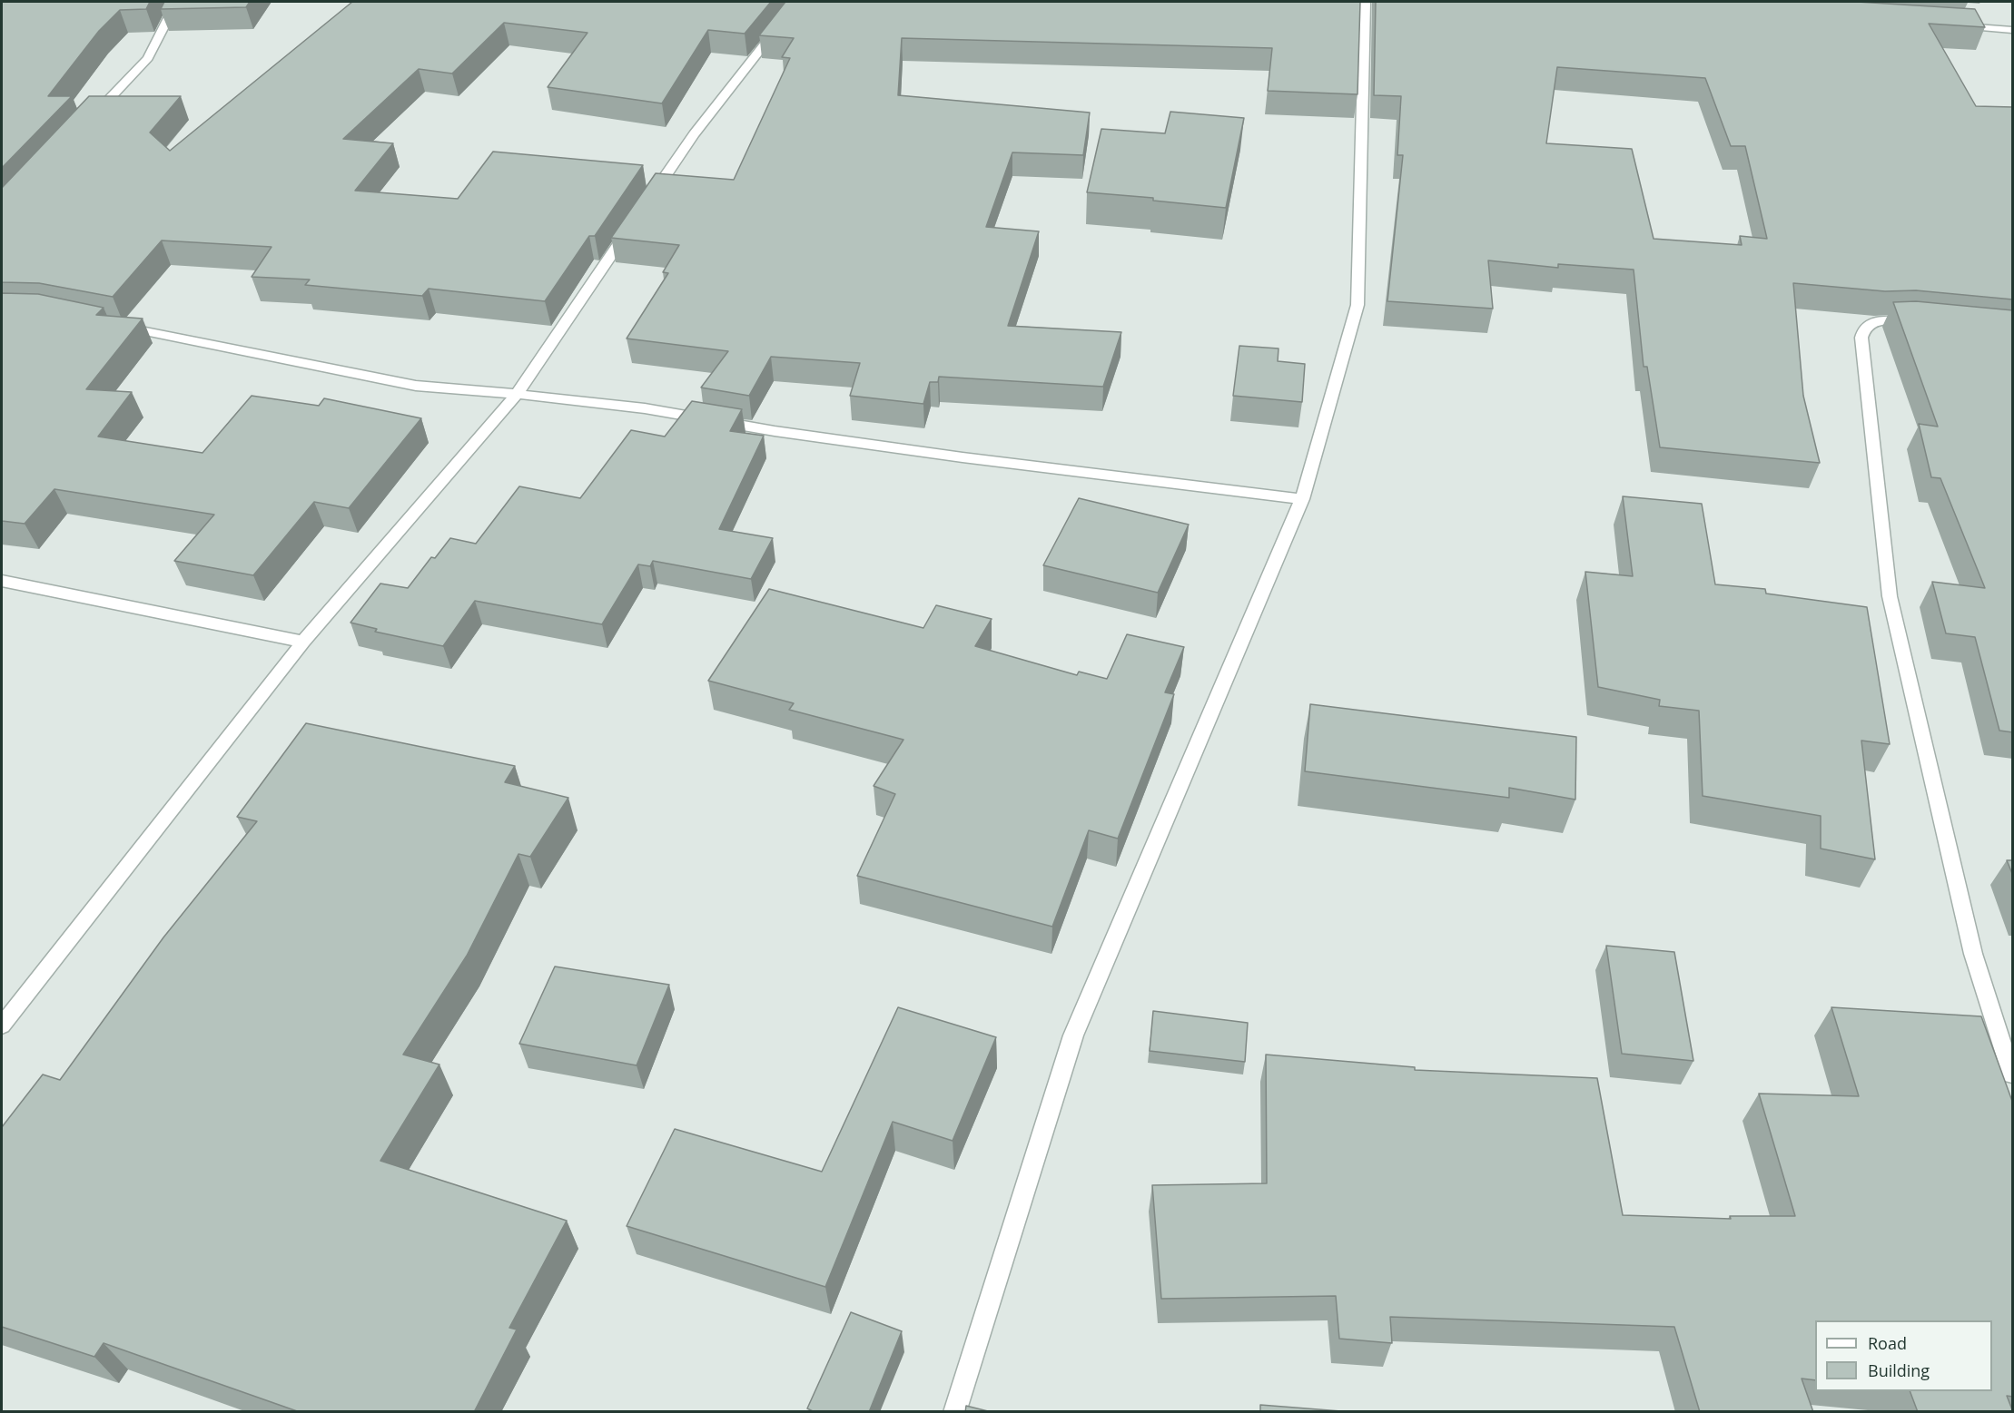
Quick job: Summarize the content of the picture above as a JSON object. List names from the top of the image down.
{
  "legend": ["Road", "Building"]
}
